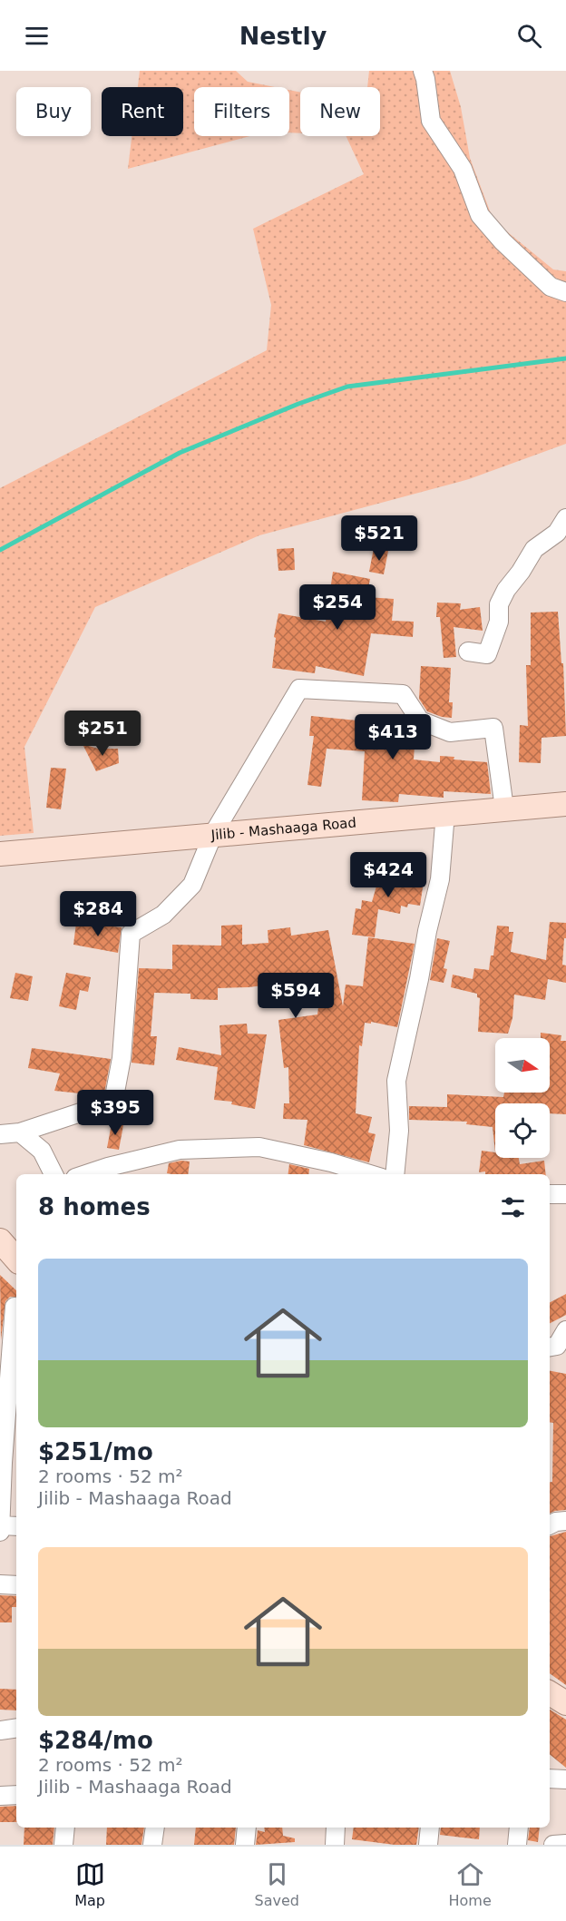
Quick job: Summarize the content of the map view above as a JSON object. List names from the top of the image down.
{
  "streets": {
    "main road": ["Jilib - Mashaaga Road"]
  },
  "north": "right",
  "page": {
    "header": "Nestly",
    "chip": [
      "Buy",
      "Rent",
      "Filters",
      "New"
    ],
    "price": [
      "$521",
      "$254",
      "$251",
      "$413",
      "$424",
      "$284",
      "$594",
      "$395"
    ],
    "heading": "8 homes",
    "list": [
      {
        "name": "$251/mo",
        "note": "2 rooms · 52 m² · Jilib - Mashaaga Road"
      },
      {
        "name": "$284/mo",
        "note": "2 rooms · 52 m² · Jilib - Mashaaga Road"
      }
    ],
    "tabs": ["Map", "Saved", "Home"]
  }
}
